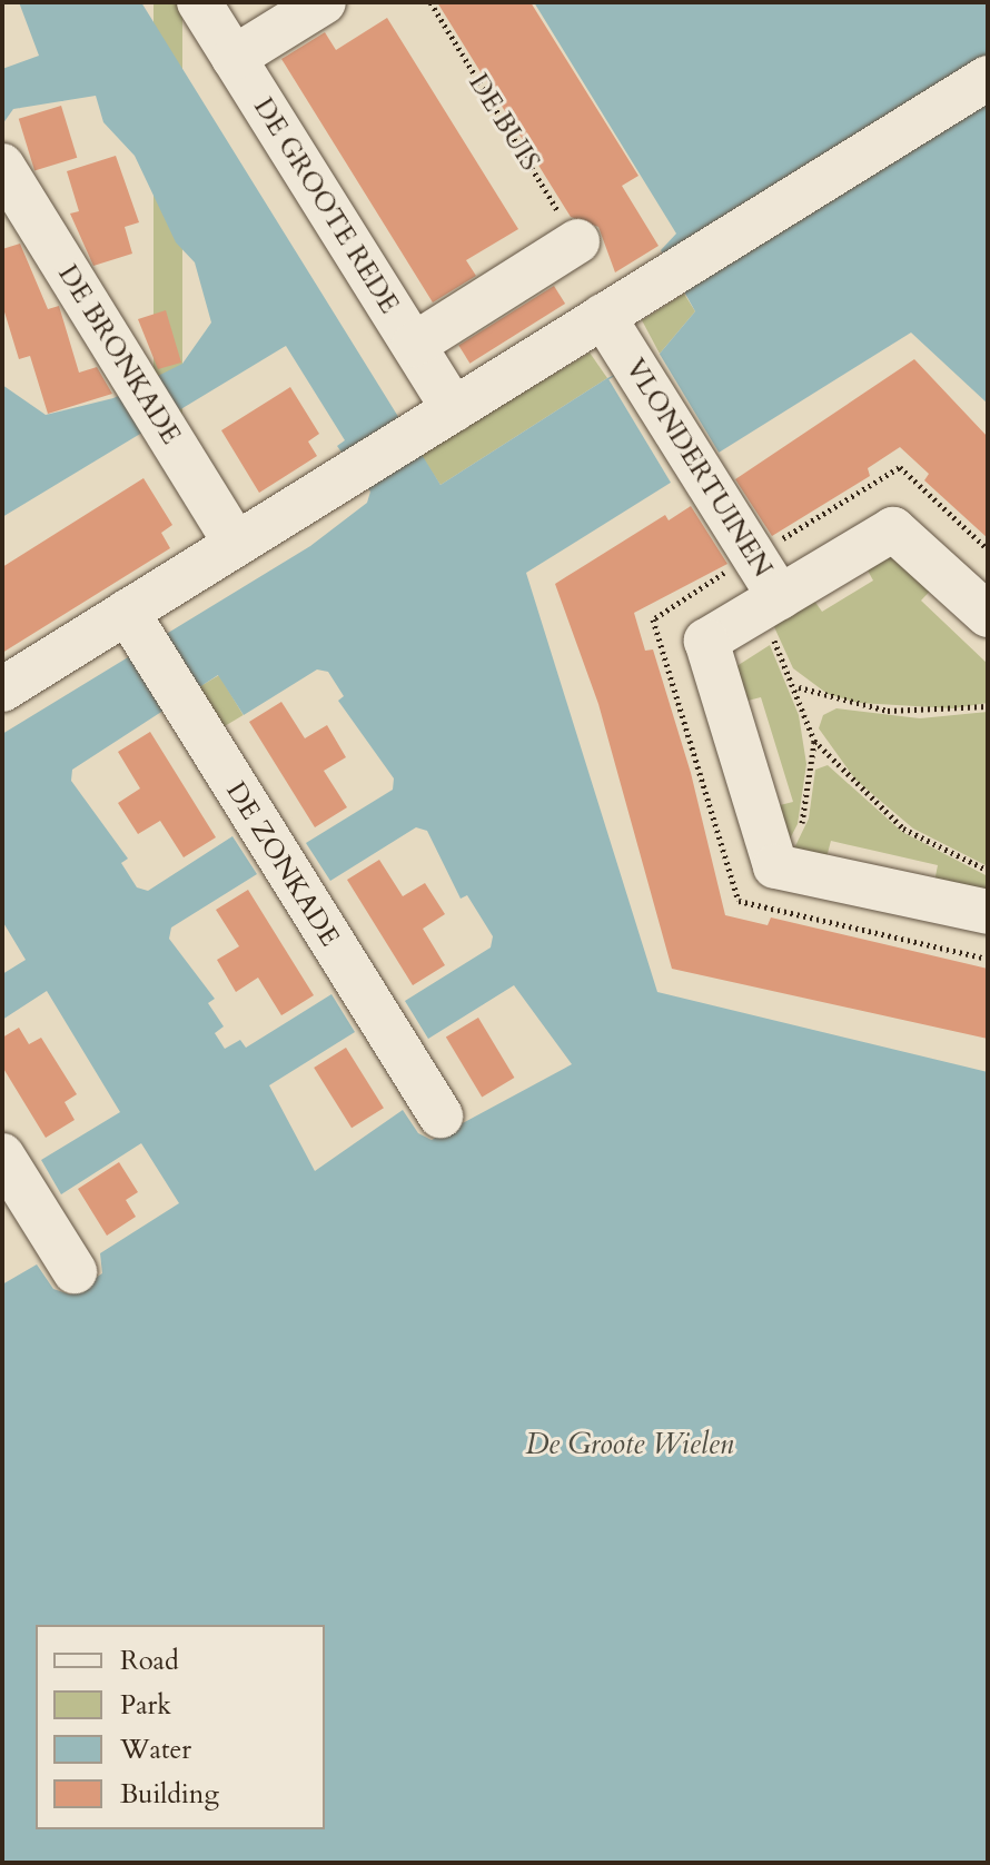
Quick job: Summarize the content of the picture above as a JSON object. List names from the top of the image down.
{
  "streets": {
    "street": [
      "DE GROOTE REDE",
      "DE BRONKADE",
      "VLONDERTUINEN",
      "DE ZONKADE"
    ],
    "path": ["DE BUIS"]
  },
  "water": ["De Groote Wielen"],
  "legend": [
    "Road",
    "Park",
    "Water",
    "Building"
  ]
}
